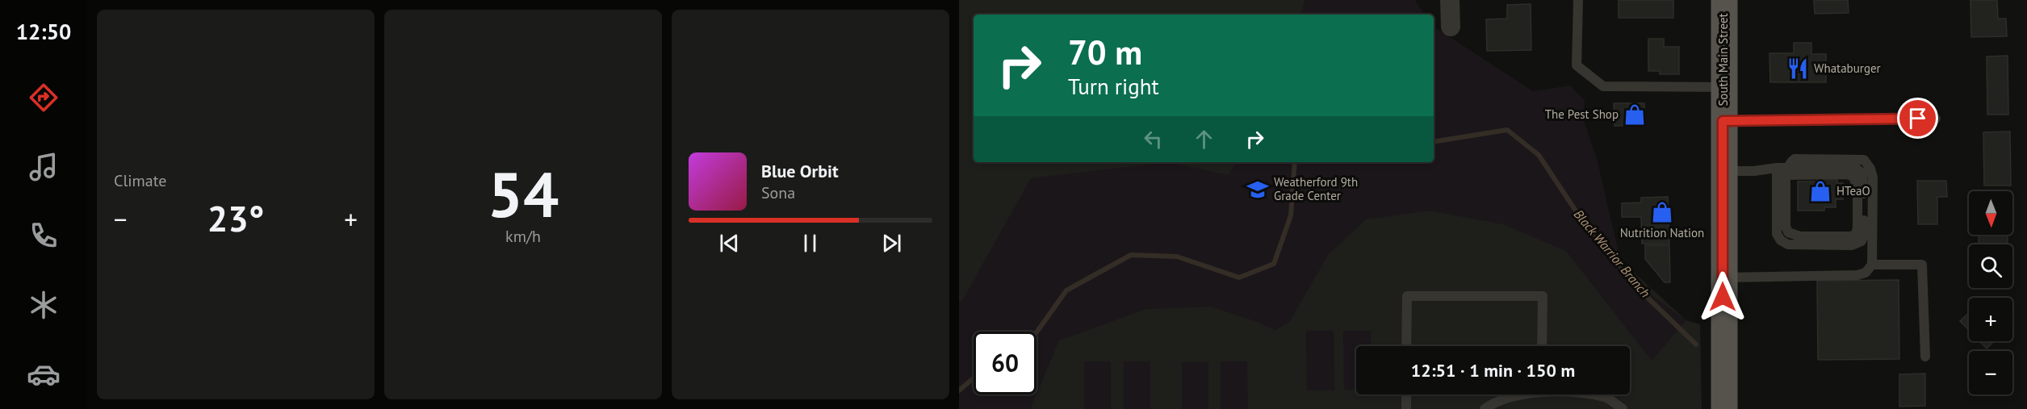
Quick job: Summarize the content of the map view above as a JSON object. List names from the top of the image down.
{
  "streets": {
    "main road": ["South Main Street"]
  },
  "water": ["Black Warrior Branch"],
  "places": {
    "restaurant": ["Whataburger"],
    "shop": ["The Pest Shop", "HTeaO", "Nutrition Nation"],
    "school or university": ["Weatherford 9th Grade Center"]
  },
  "north": "bottom",
  "page": {
    "tabs": "12:50",
    "tile": [
      "Climate",
      ["54", "km/h"]
    ],
    "turn": ["70 m", "Turn right"],
    "song": ["Blue Orbit", "Sona"],
    "map_buttons": ["+", "−"],
    "heat": ["−", "23°", "+"],
    "limit": "60",
    "trip": "12:51 · 1 min · 150 m"
  }
}
